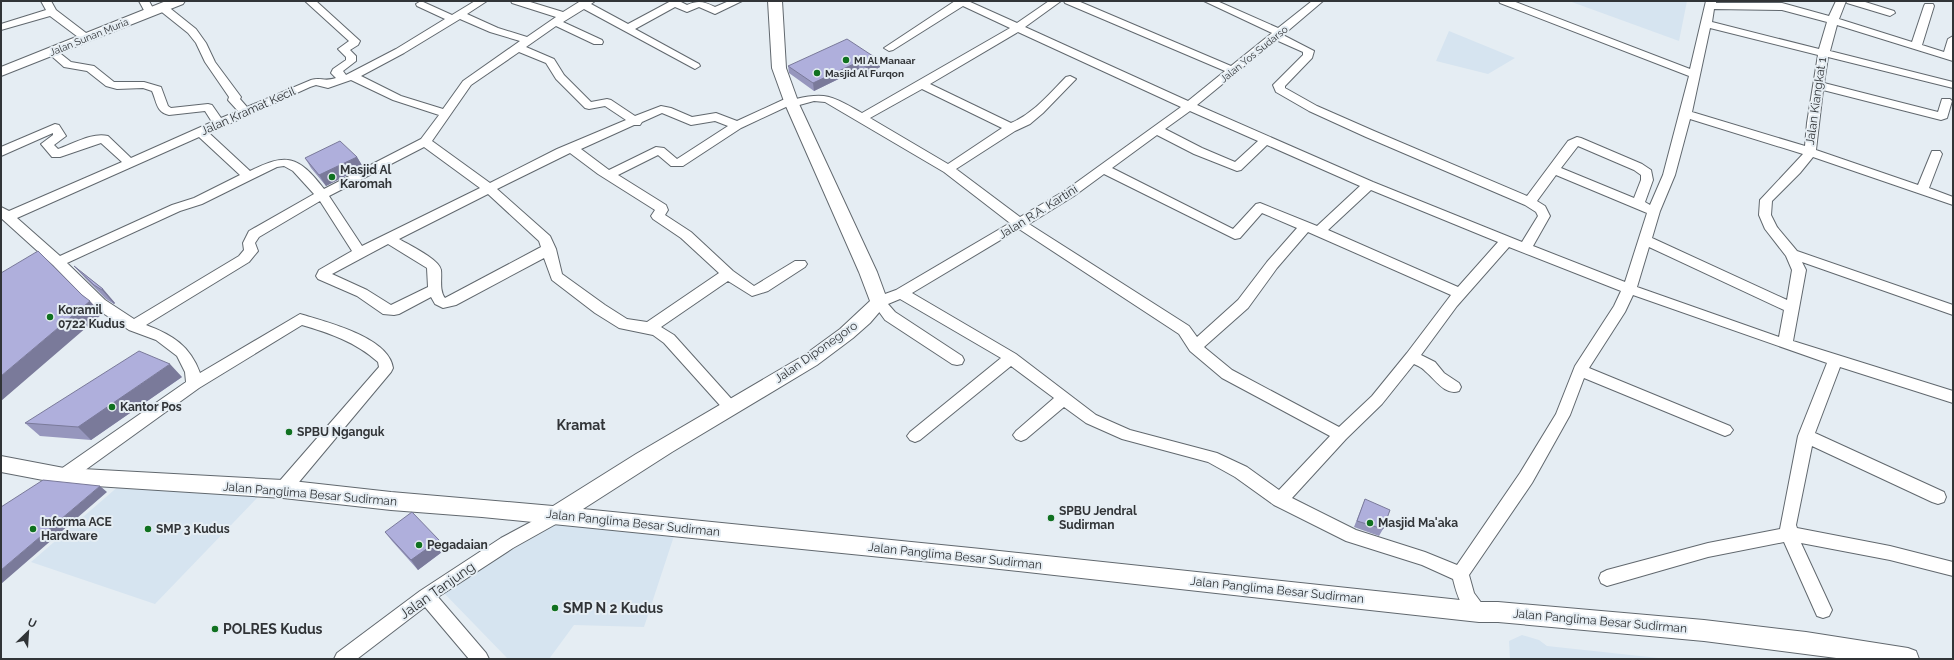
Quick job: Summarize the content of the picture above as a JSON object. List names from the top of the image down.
{
  "streets": {
    "main road": ["Jalan Sunan Muria", "Jalan Diponegoro", "Jalan Panglima Besar Sudirman"],
    "street": [
      "Jalan Yos Sudarso",
      "Jalan Kiangkat 1",
      "Jalan Kramat Kecil",
      "Jalan R.A. Kartini",
      "Jalan Tanjung"
    ]
  },
  "crossings": [
    ["Jalan Yos Sudarso", "Jalan R.A. Kartini"],
    ["Jalan R.A. Kartini", "Jalan Diponegoro"],
    ["Jalan Diponegoro", "Jalan Panglima Besar Sudirman"],
    ["Jalan Diponegoro", "Jalan Tanjung"],
    ["Jalan Panglima Besar Sudirman", "Jalan Tanjung"]
  ],
  "districts": ["Kramat"],
  "places": [
    "MI Al Manaar",
    "Masjid Al Furqon",
    "Masjid Al Karomah",
    "Koramil 0722 Kudus",
    "Kantor Pos",
    "SPBU Nganguk",
    "SPBU Jendral Sudirman",
    "Masjid Ma'aka",
    "Informa ACE Hardware",
    "SMP 3 Kudus",
    "Pegadaian",
    "SMP N 2 Kudus",
    "POLRES Kudus"
  ],
  "north": "top right"
}
